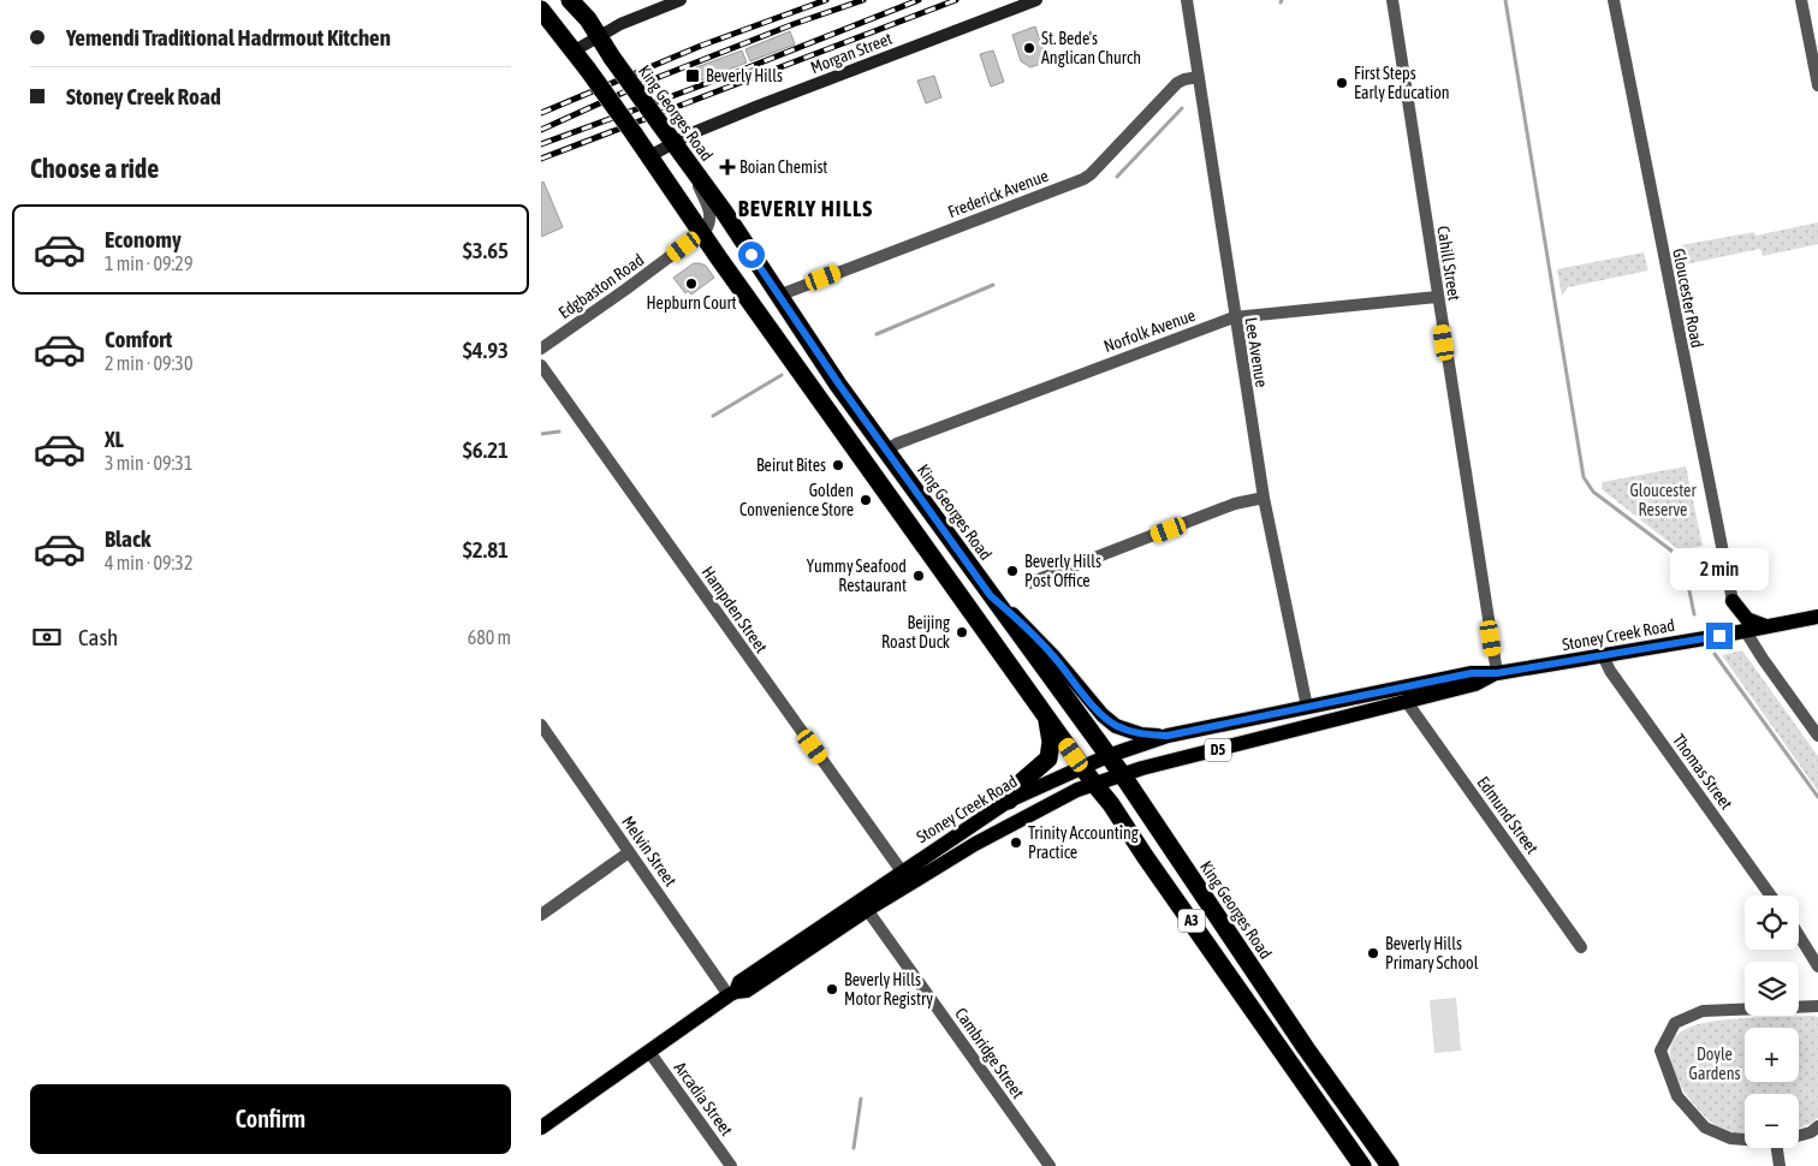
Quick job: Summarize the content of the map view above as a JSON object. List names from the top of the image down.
{
  "streets": {
    "highway": ["King Georges Road", "A3"],
    "main road": ["Stoney Creek Road", "D5"],
    "street": [
      "Morgan Street",
      "Frederick Avenue",
      "Cahill Street",
      "Edgbaston Road",
      "Gloucester Road",
      "Norfolk Avenue",
      "Lee Avenue",
      "Hampden Street",
      "Thomas Street",
      "Edmund Street",
      "Melvin Street",
      "Cambridge Street",
      "Arcadia Street"
    ]
  },
  "crossings": [
    ["Morgan Street", "King Georges Road"],
    ["Morgan Street", "A3"],
    ["King Georges Road", "Frederick Avenue"],
    ["King Georges Road", "Norfolk Avenue"],
    ["King Georges Road", "Stoney Creek Road"],
    ["Frederick Avenue", "Lee Avenue"],
    ["Cahill Street", "Norfolk Avenue"],
    ["Cahill Street", "Stoney Creek Road"],
    ["Edgbaston Road", "A3"],
    ["Norfolk Avenue", "Lee Avenue"],
    ["Lee Avenue", "Stoney Creek Road"],
    ["Hampden Street", "Stoney Creek Road"],
    ["Stoney Creek Road", "Thomas Street"],
    ["Stoney Creek Road", "Edmund Street"],
    ["Stoney Creek Road", "Melvin Street"],
    ["Stoney Creek Road", "A3"],
    ["Stoney Creek Road", "Cambridge Street"],
    ["Stoney Creek Road", "Arcadia Street"]
  ],
  "districts": ["BEVERLY HILLS"],
  "parks": ["Gloucester Reserve", "Doyle Gardens"],
  "places": {
    "other": [
      "St. Bede's Anglican Church",
      "First Steps Early Education",
      "Hepburn Court",
      "Beirut Bites",
      "Golden Convenience Store",
      "Beverly Hills Post Office",
      "Yummy Seafood Restaurant",
      "Beijing Roast Duck",
      "Trinity Accounting Practice",
      "Beverly Hills Primary School",
      "Beverly Hills Motor Registry"
    ],
    "transit": ["Beverly Hills"],
    "health": ["Boian Chemist"]
  },
  "page": {
    "banner": ["Yemendi Traditional Hadrmout Kitchen", "Stoney Creek Road"],
    "heading": "Choose a ride",
    "list": [
      {
        "name": "Economy",
        "note": "1 min · 09:29",
        "value": "$3.65"
      },
      {
        "name": "Comfort",
        "note": "2 min · 09:30",
        "value": "$4.93"
      },
      {
        "name": "XL",
        "note": "3 min · 09:31",
        "value": "$6.21"
      },
      {
        "name": "Black",
        "note": "4 min · 09:32",
        "value": "$2.81"
      }
    ],
    "bubble": "2 min",
    "pay": ["Cash", "680 m"],
    "map_buttons": ["+", "−"],
    "buttons": "Confirm"
  }
}
